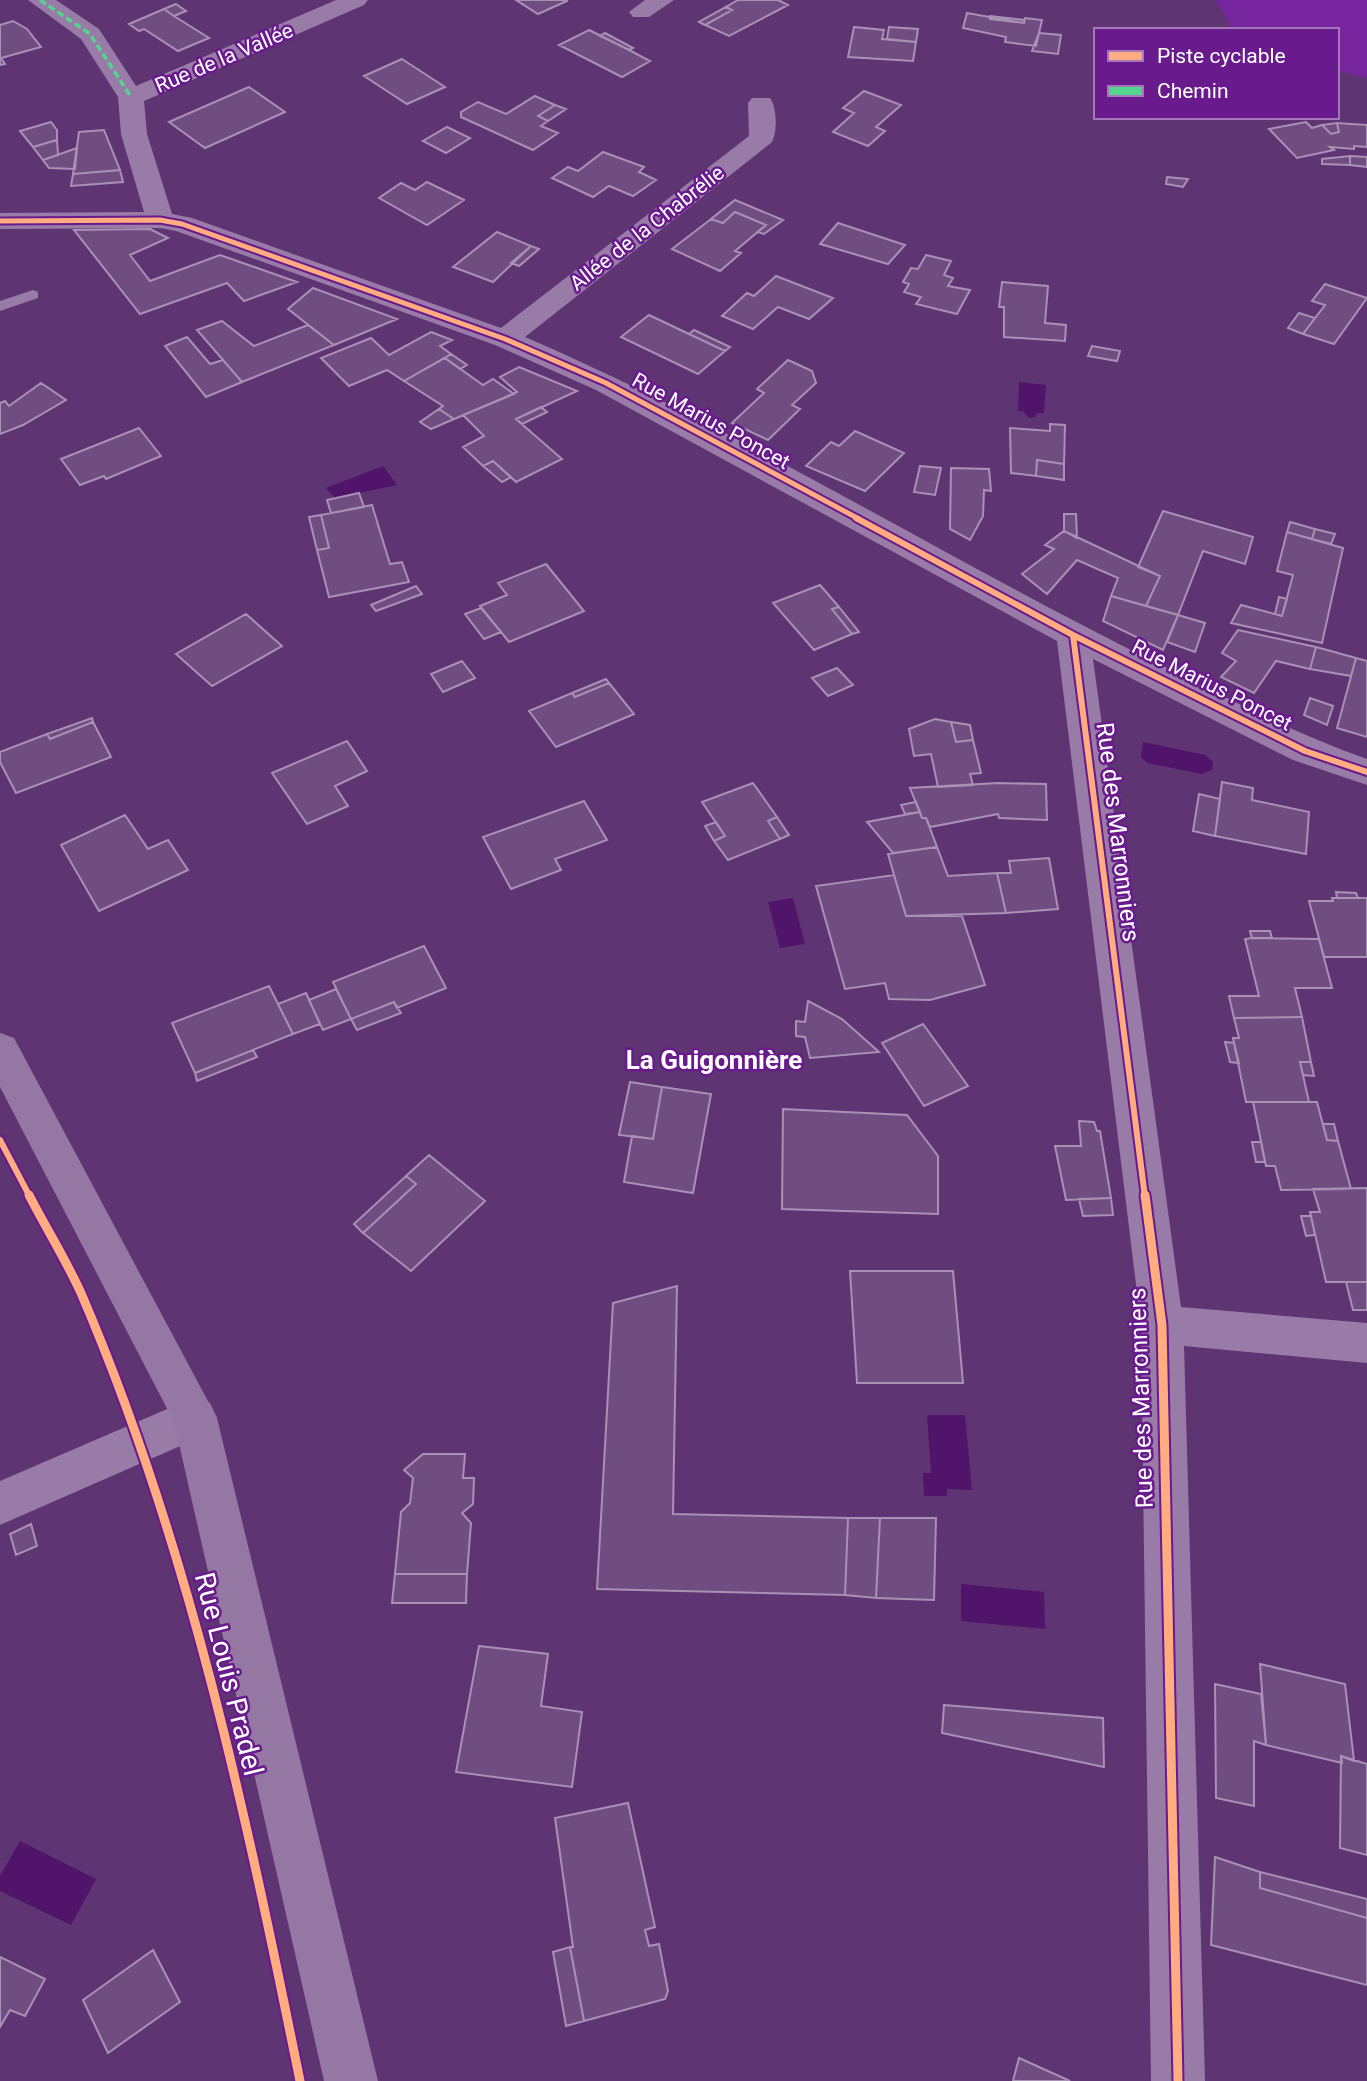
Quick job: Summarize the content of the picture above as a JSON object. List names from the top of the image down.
{
  "streets": {
    "main road": ["Rue Louis Pradel"],
    "street": [
      "Rue de la Vallée",
      "Allée de la Chabrélie",
      "Rue Marius Poncet",
      "Rue des Marronniers"
    ]
  },
  "crossings": [
    ["Allée de la Chabrélie", "Rue Marius Poncet"],
    ["Rue Marius Poncet", "Rue des Marronniers"]
  ],
  "districts": ["La Guigonnière"],
  "legend": ["Piste cyclable", "Chemin"]
}
